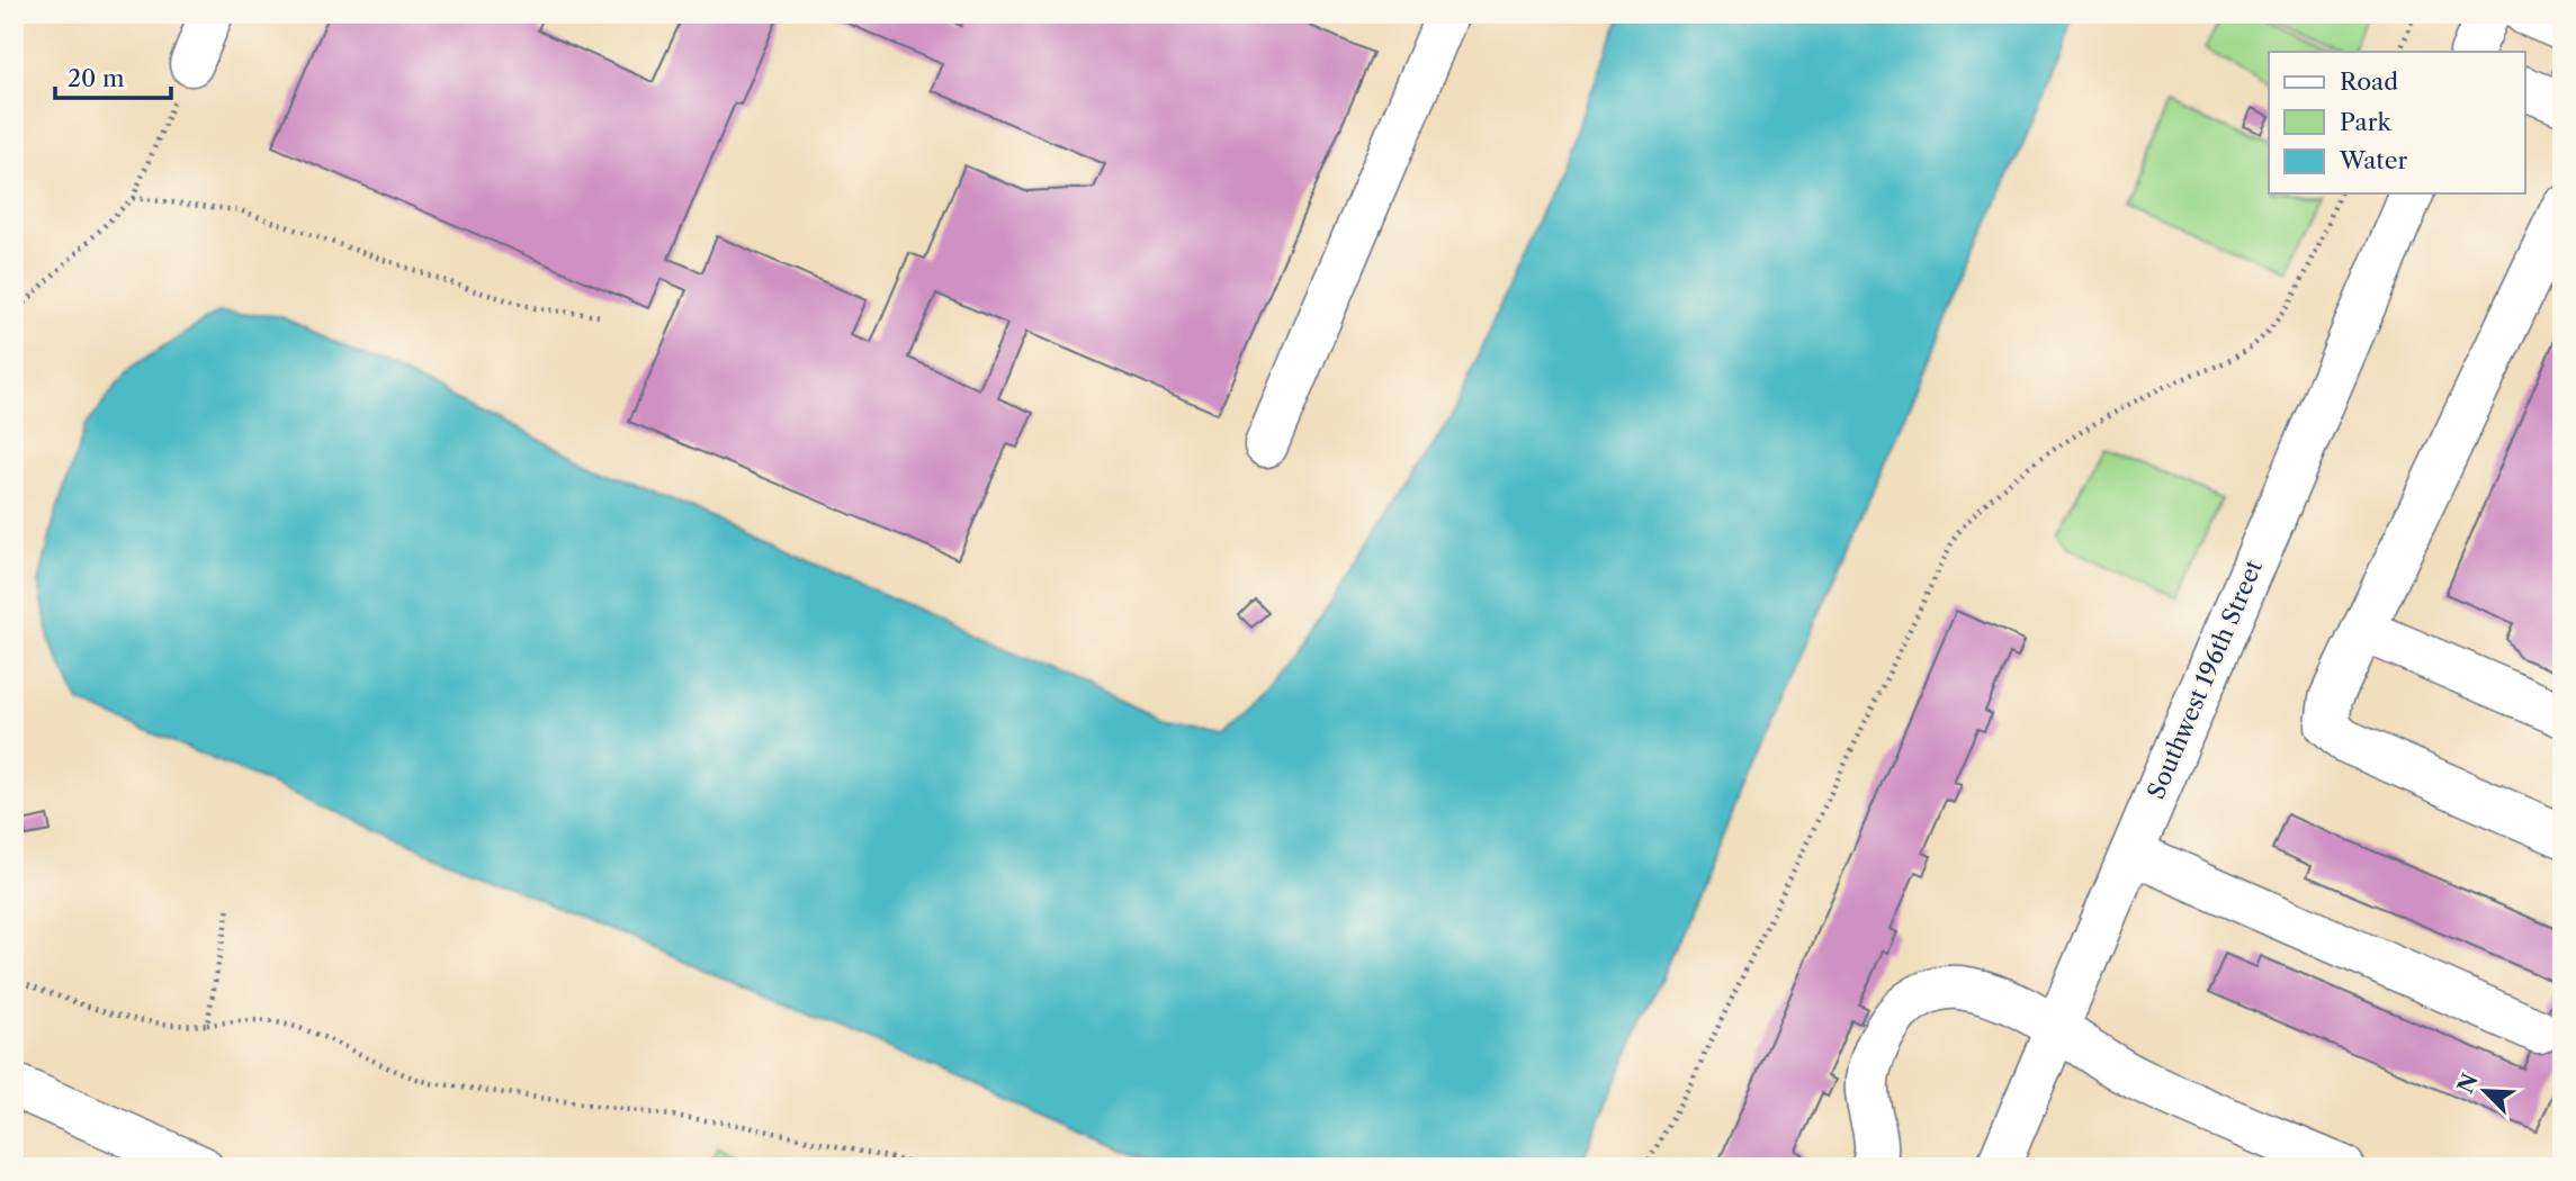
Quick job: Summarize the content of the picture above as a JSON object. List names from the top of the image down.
{
  "streets": {
    "street": ["Southwest 196th Street"]
  },
  "legend": ["Road", "Park", "Water"],
  "scale_bar": "20 m",
  "north": "top left"
}
